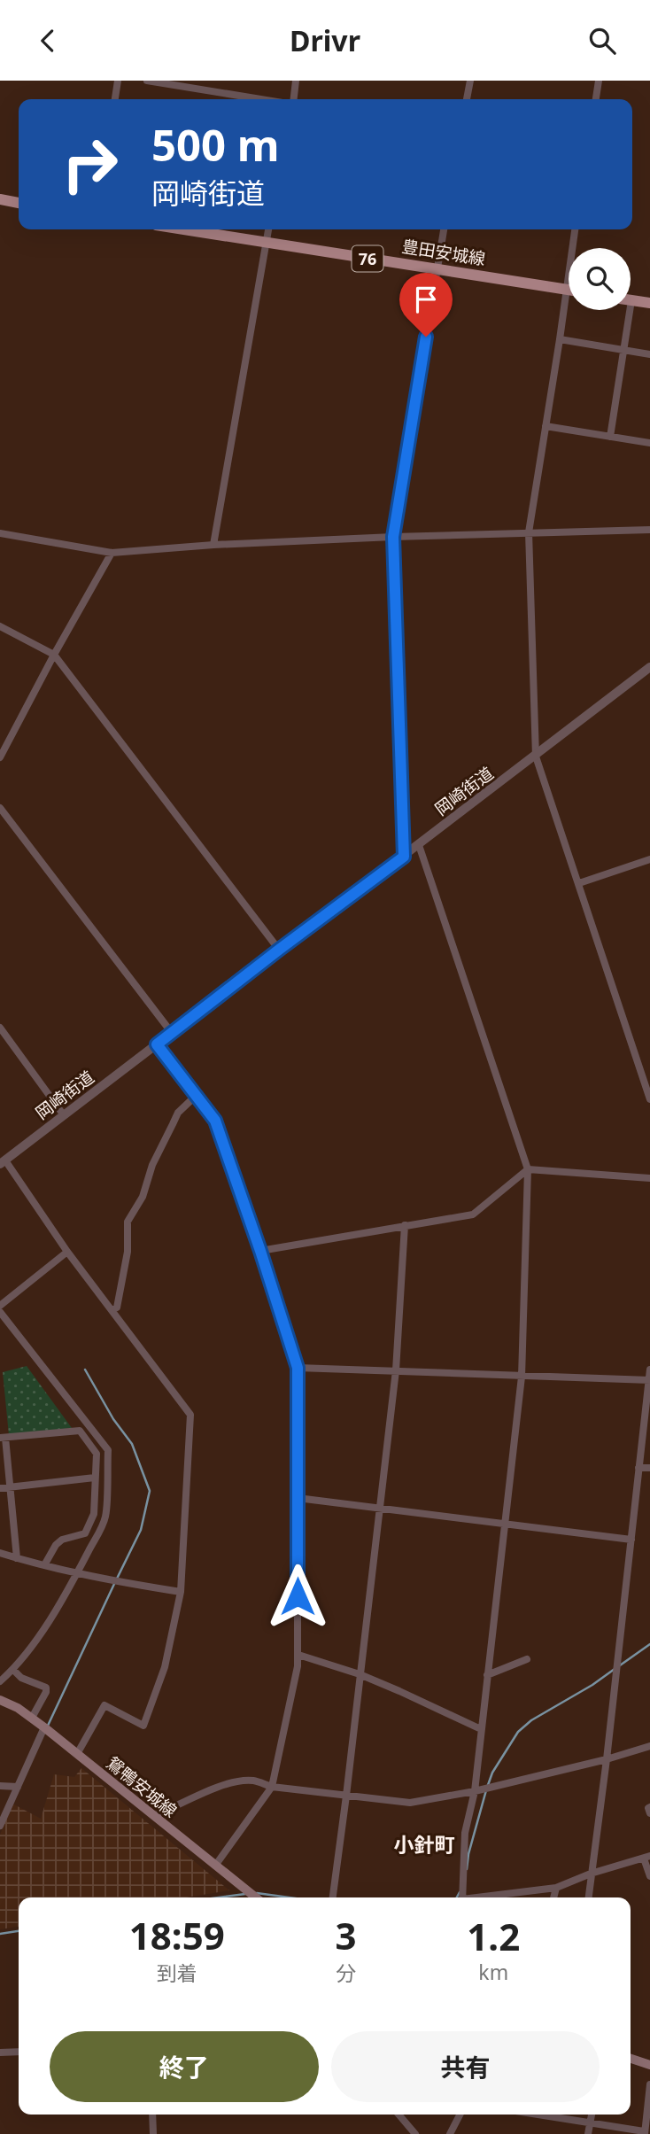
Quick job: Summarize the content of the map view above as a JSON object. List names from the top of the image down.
{
  "streets": {
    "main road": ["豊田安城線", "76", "鴛鴨安城線"],
    "street": ["岡崎街道"]
  },
  "districts": ["小針町"],
  "page": {
    "header": "Drivr",
    "turn": ["500 m", "岡崎街道"],
    "eta": [
      "18:59",
      "到着",
      "3",
      "分",
      "1.2",
      "km"
    ],
    "buttons": ["終了", "共有"]
  }
}
